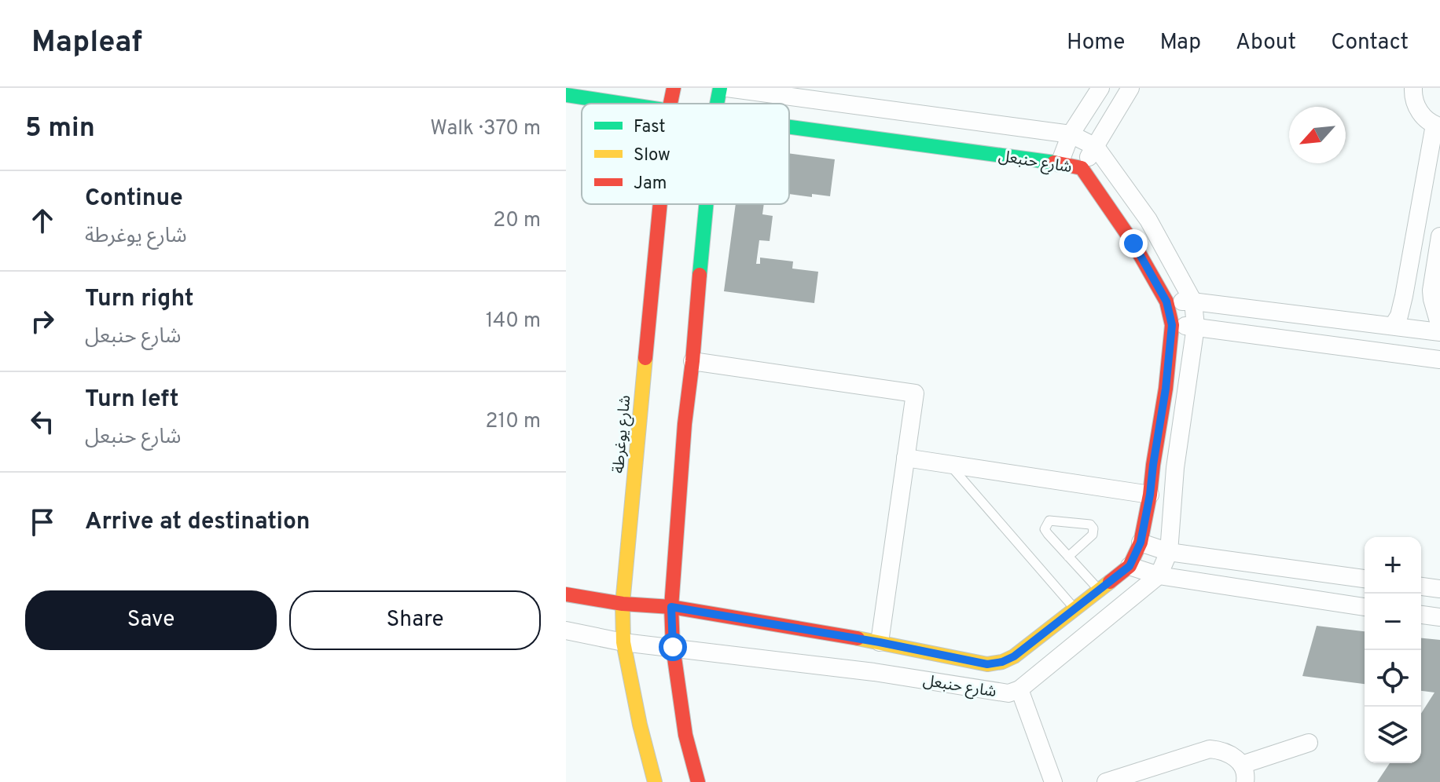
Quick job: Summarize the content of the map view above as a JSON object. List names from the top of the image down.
{
  "streets": {
    "street": ["شارع حنبعل", "شارع يوغرطة"]
  },
  "crossings": [
    ["شارع حنبعل", "شارع يوغرطة"]
  ],
  "legend": ["Fast", "Slow", "Jam"],
  "north": "bottom left",
  "page": {
    "header": "Mapleaf",
    "nav": [
      "Home",
      "Map",
      "About",
      "Contact"
    ],
    "heading": ["5 min", "Walk · 370 m"],
    "list": [
      ["Continue", "شارع يوغرطة", "20 m"],
      ["Turn right", "شارع حنبعل", "140 m"],
      ["Turn left", "شارع حنبعل", "210 m"],
      "Arrive at destination"
    ],
    "map_buttons": ["+", "−"],
    "buttons": ["Save", "Share"]
  }
}
